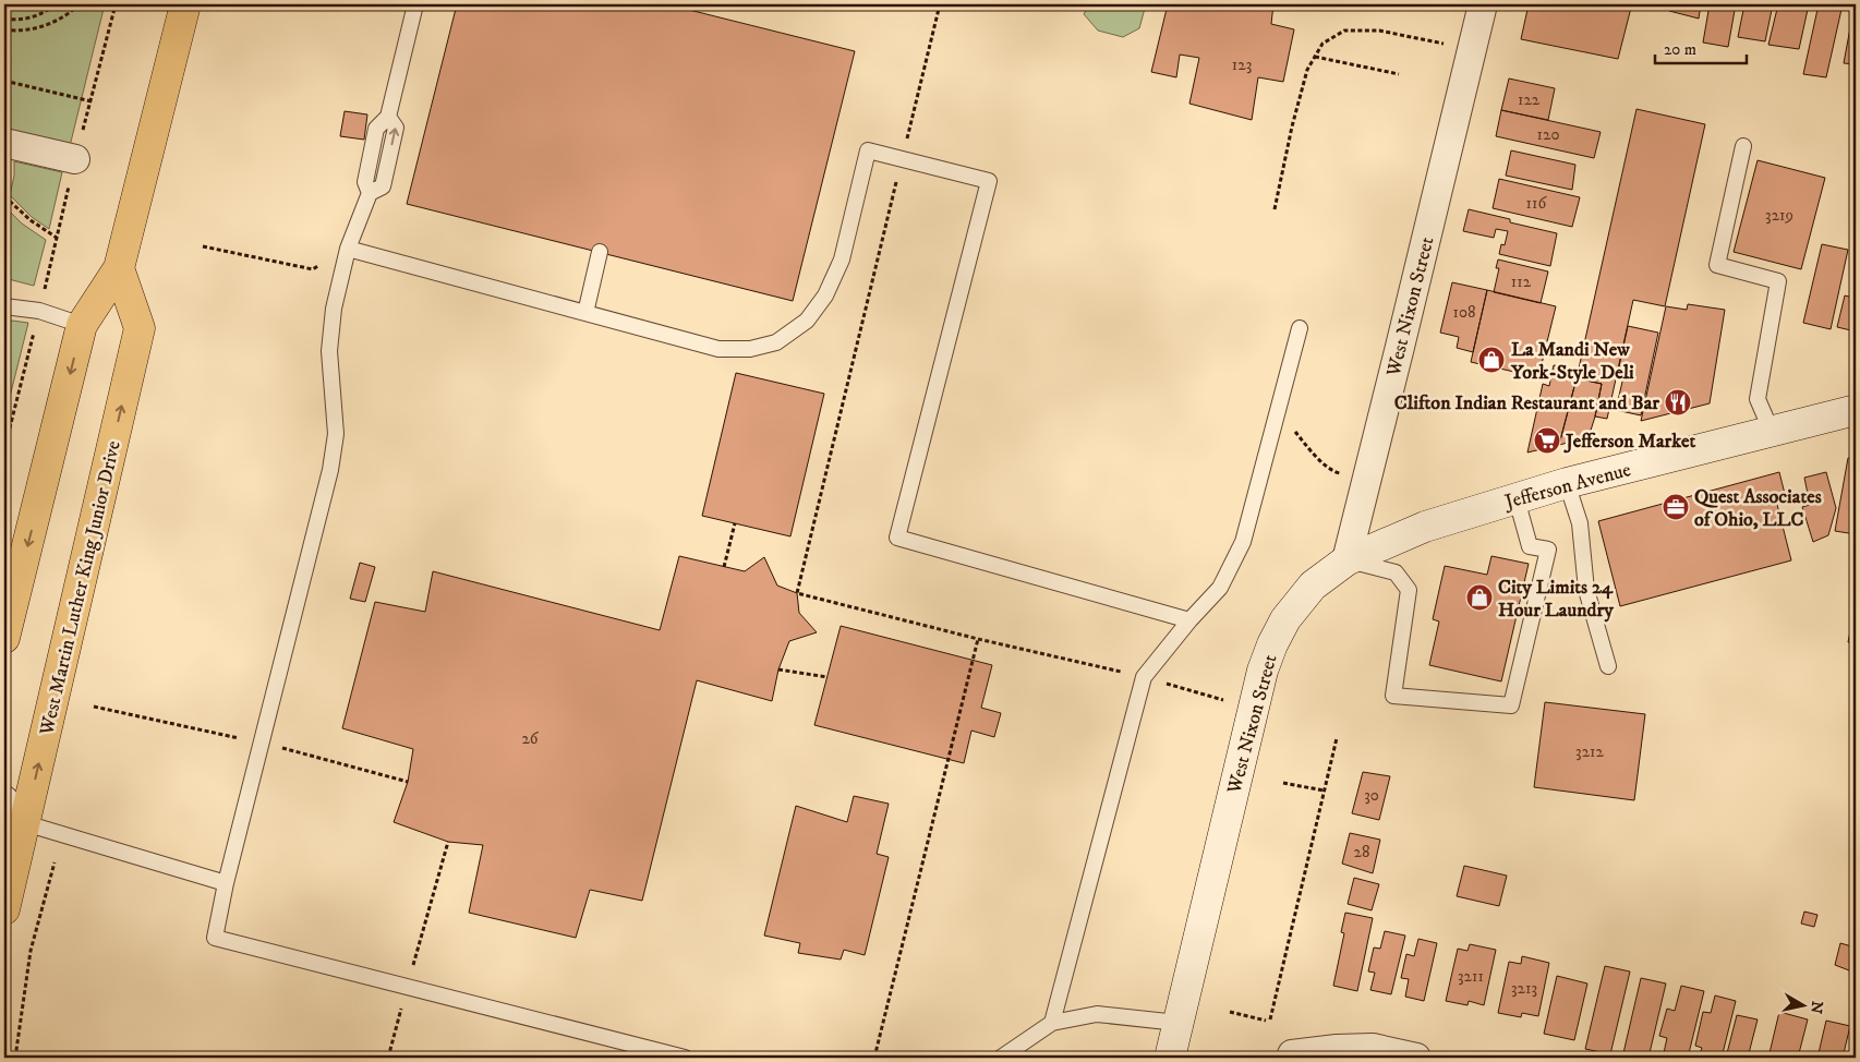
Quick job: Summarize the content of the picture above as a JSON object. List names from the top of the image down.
{
  "streets": {
    "main road": ["West Martin Luther King Junior Drive"],
    "street": ["West Nixon Street", "Jefferson Avenue"]
  },
  "crossings": [
    ["West Nixon Street", "Jefferson Avenue"]
  ],
  "places": {
    "shop": ["La Mandi New York-Style Deli", "City Limits 24 Hour Laundry"],
    "restaurant": ["Clifton Indian Restaurant and Bar"],
    "supermarket": ["Jefferson Market"],
    "office": ["Quest Associates of Ohio, LLC"]
  },
  "house_numbers": [
    "123",
    "122",
    "120",
    "116",
    "3219",
    "112",
    "108",
    "26",
    "3212",
    "30",
    "28",
    "3211",
    "3213"
  ],
  "scale_bar": "20 m",
  "north": "right"
}
